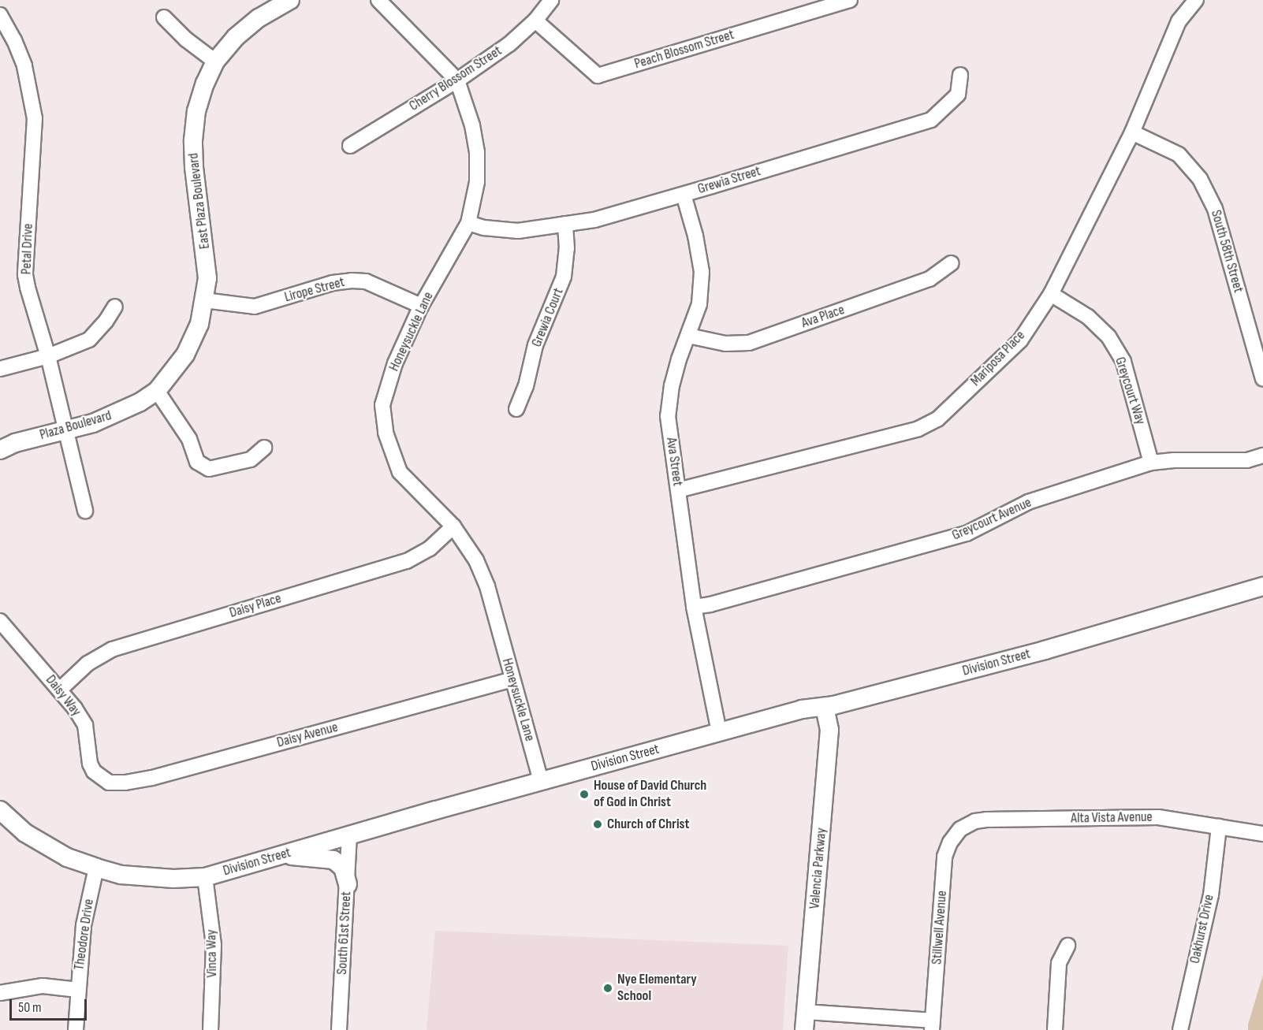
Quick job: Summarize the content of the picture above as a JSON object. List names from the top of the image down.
{
  "streets": {
    "main road": [
      "East Plaza Boulevard",
      "Plaza Boulevard",
      "Division Street",
      "Valencia Parkway"
    ],
    "street": [
      "Peach Blossom Street",
      "Cherry Blossom Street",
      "Grewia Street",
      "Petal Drive",
      "South 58th Street",
      "Lirope Street",
      "Ava Place",
      "Grewia Court",
      "Honeysuckle Lane",
      "Mariposa Place",
      "Greycourt Way",
      "Ava Street",
      "Greycourt Avenue",
      "Daisy Place",
      "Daisy Way",
      "Daisy Avenue",
      "Alta Vista Avenue",
      "Stillwell Avenue",
      "Oakhurst Drive",
      "South 61st Street",
      "Theodore Drive",
      "Vinca Way"
    ]
  },
  "crossings": [
    ["Peach Blossom Street", "Cherry Blossom Street"],
    ["Cherry Blossom Street", "Honeysuckle Lane"],
    ["Grewia Street", "Grewia Court"],
    ["Grewia Street", "Honeysuckle Lane"],
    ["Grewia Street", "Ava Street"],
    ["East Plaza Boulevard", "Lirope Street"],
    ["East Plaza Boulevard", "Plaza Boulevard"],
    ["Petal Drive", "Plaza Boulevard"],
    ["South 58th Street", "Mariposa Place"],
    ["Lirope Street", "Honeysuckle Lane"],
    ["Lirope Street", "Plaza Boulevard"],
    ["Ava Place", "Ava Street"],
    ["Honeysuckle Lane", "Daisy Place"],
    ["Honeysuckle Lane", "Division Street"],
    ["Honeysuckle Lane", "Daisy Avenue"],
    ["Mariposa Place", "Greycourt Way"],
    ["Mariposa Place", "Ava Street"],
    ["Greycourt Way", "Greycourt Avenue"],
    ["Ava Street", "Greycourt Avenue"],
    ["Ava Street", "Division Street"],
    ["Daisy Place", "Daisy Way"],
    ["Division Street", "Valencia Parkway"],
    ["Division Street", "South 61st Street"],
    ["Division Street", "Theodore Drive"],
    ["Division Street", "Vinca Way"],
    ["Daisy Way", "Daisy Avenue"],
    ["Alta Vista Avenue", "Stillwell Avenue"],
    ["Alta Vista Avenue", "Oakhurst Drive"]
  ],
  "places": ["House of David Church of God in Christ", "Church of Christ", "Nye Elementary School"],
  "scale_bar": "50 m"
}
